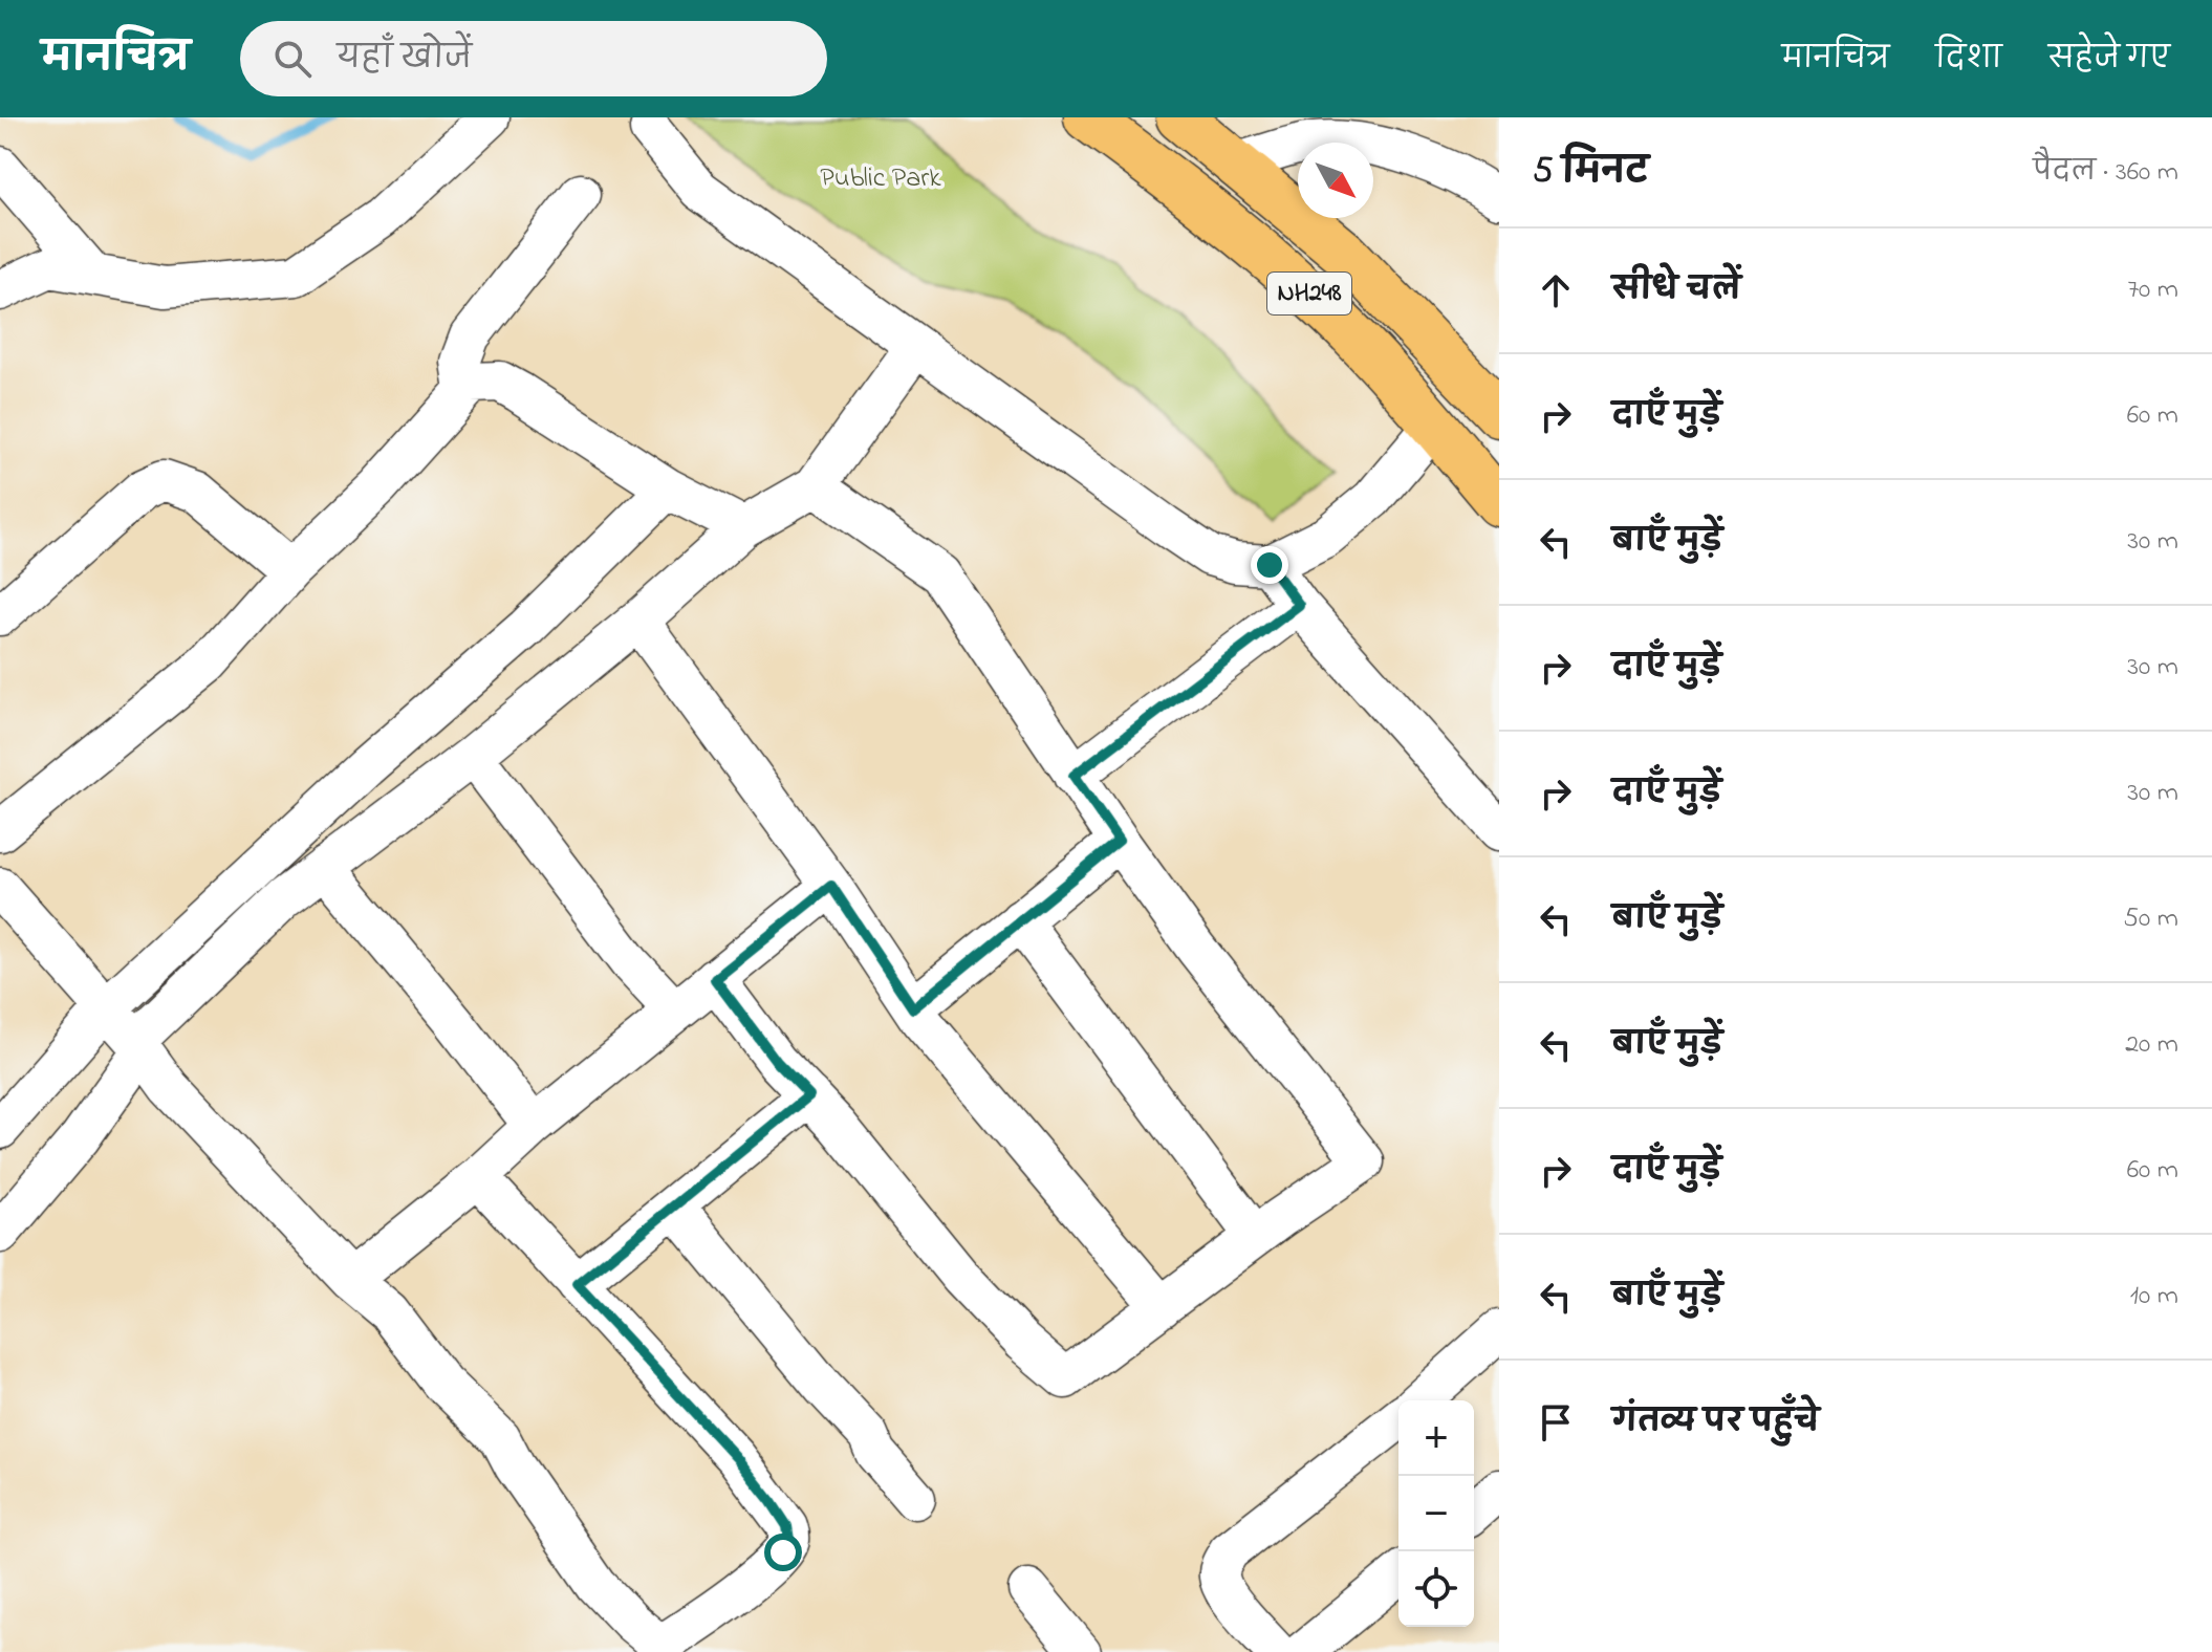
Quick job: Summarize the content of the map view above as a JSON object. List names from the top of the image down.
{
  "streets": {
    "highway": ["NH248"]
  },
  "parks": ["Public Park"],
  "north": "bottom right",
  "page": {
    "header": "मानचित्र",
    "search": "यहाँ खोजें",
    "nav": ["मानचित्र", "दिशा", "सहेजे गए"],
    "heading": ["5 मिनट", "पैदल · 360 m"],
    "list": [
      ["सीधे चलें", "70 m"],
      ["दाएँ मुड़ें", "60 m"],
      ["बाएँ मुड़ें", "30 m"],
      ["दाएँ मुड़ें", "30 m"],
      ["दाएँ मुड़ें", "30 m"],
      ["बाएँ मुड़ें", "50 m"],
      ["बाएँ मुड़ें", "20 m"],
      ["दाएँ मुड़ें", "60 m"],
      ["बाएँ मुड़ें", "10 m"],
      "गंतव्य पर पहुँचे"
    ],
    "map_buttons": ["+", "−"]
  }
}
